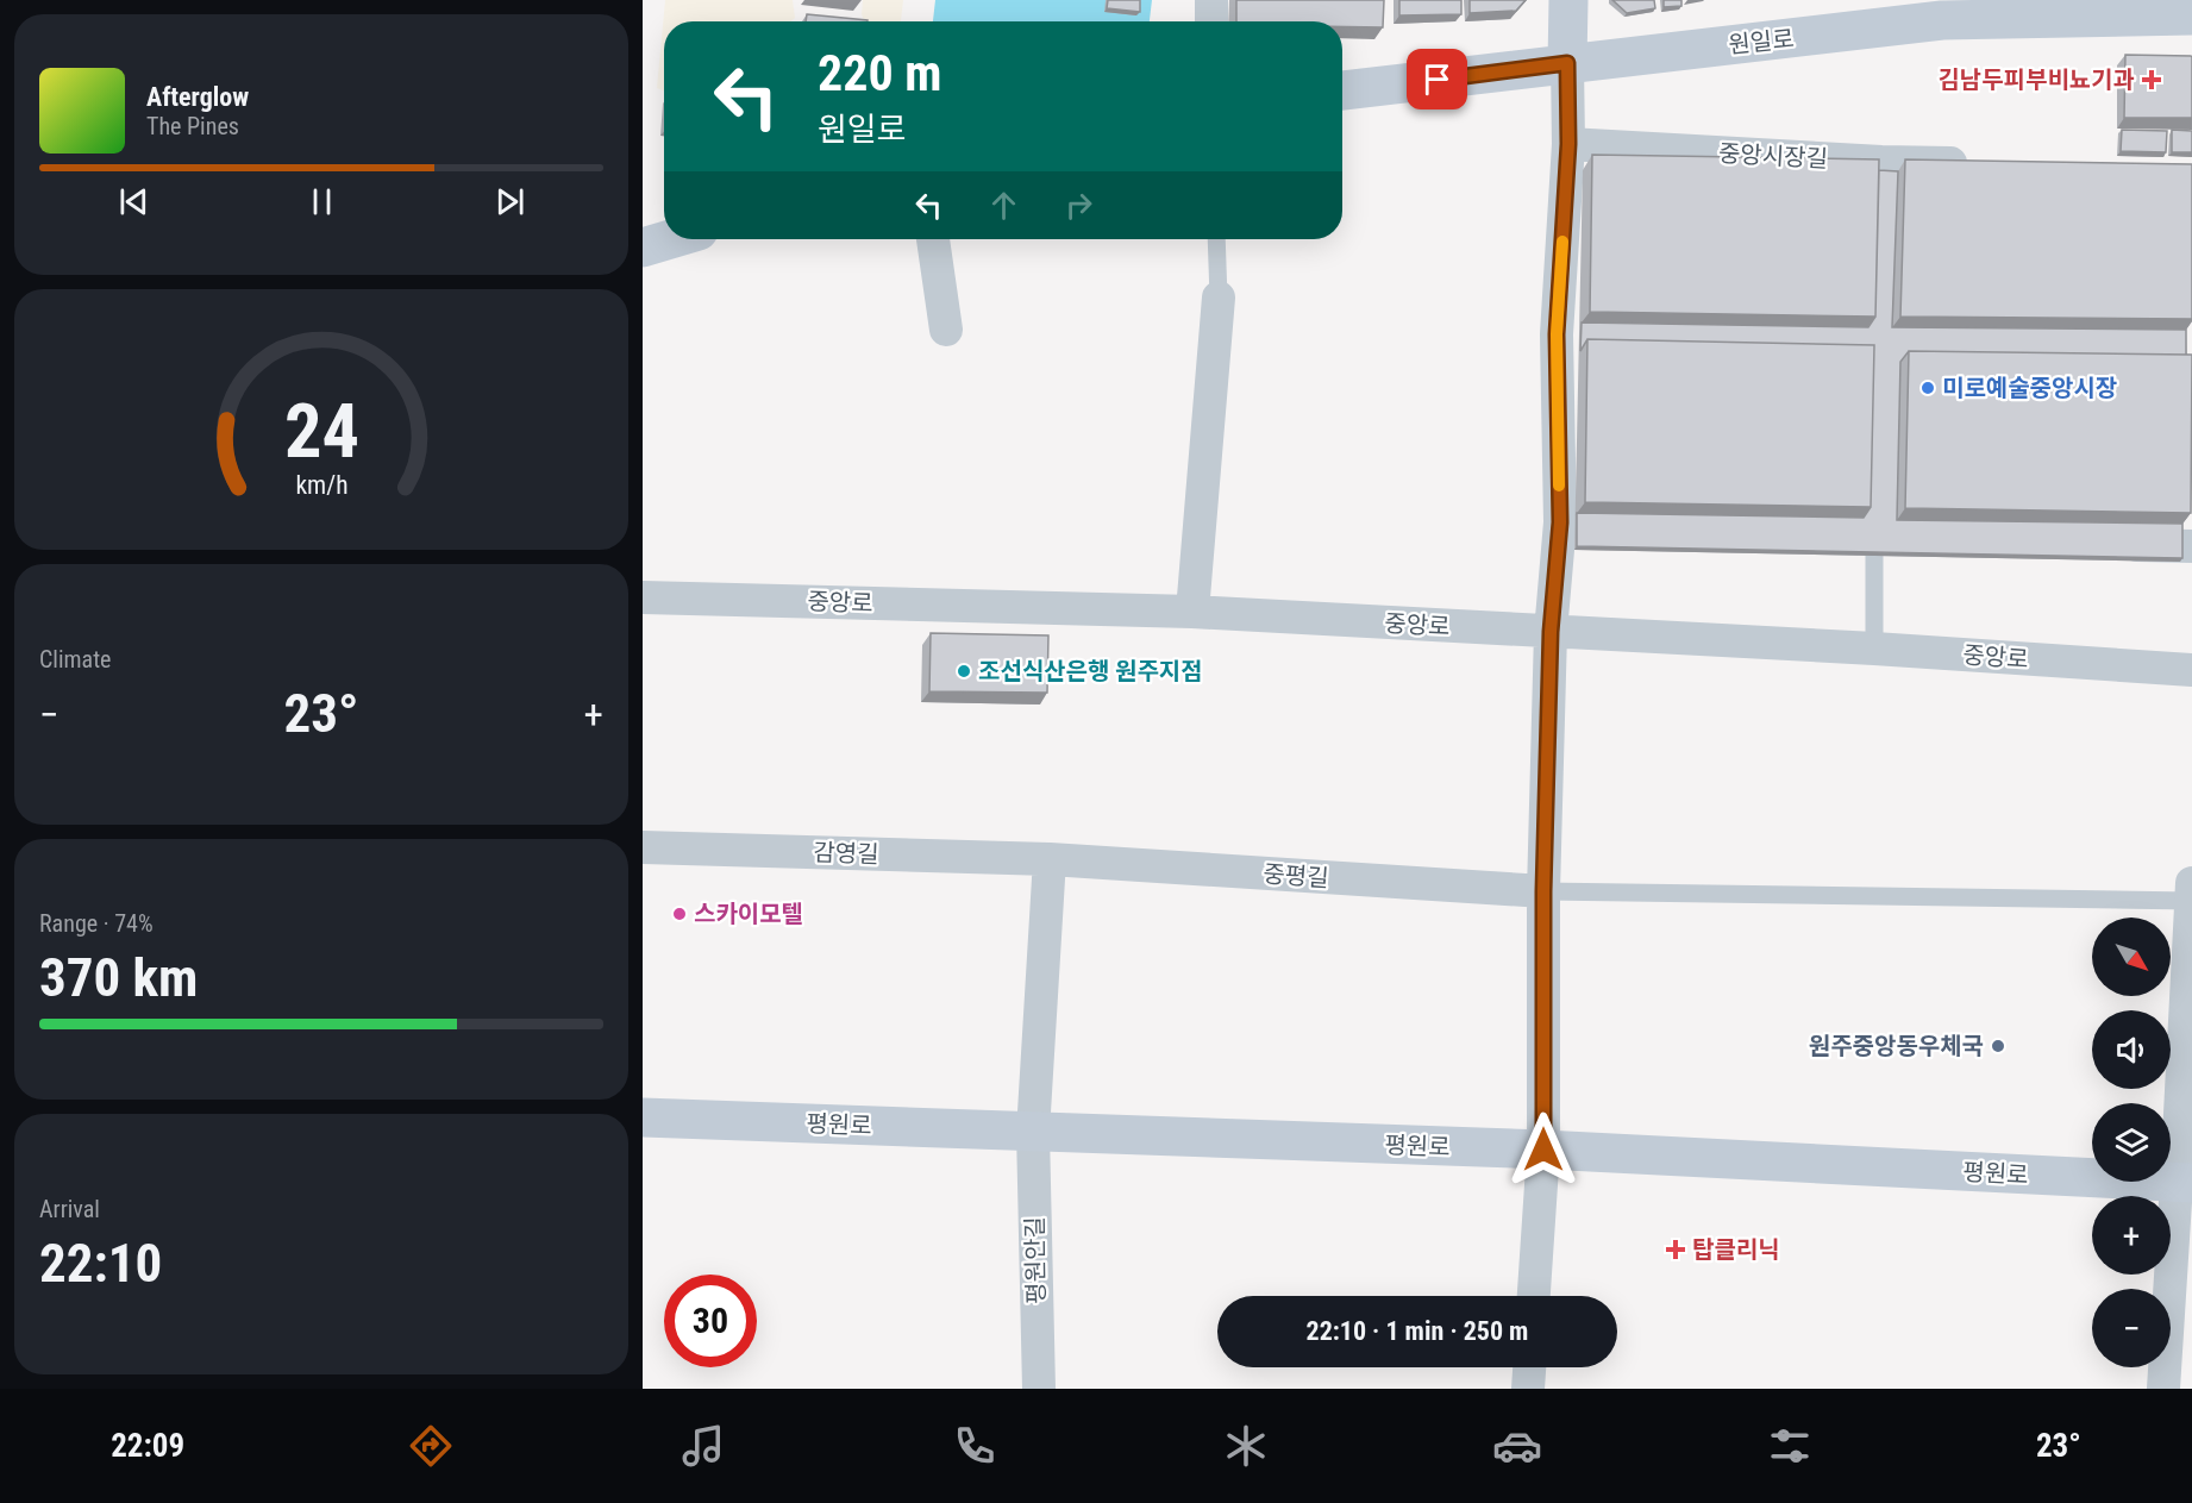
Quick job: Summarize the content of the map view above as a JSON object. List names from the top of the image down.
{
  "streets": {
    "main road": ["원일로", "평원로"],
    "street": [
      "중앙시장길",
      "중앙로",
      "감영길",
      "중평길",
      "평원안길"
    ]
  },
  "crossings": [
    ["감영길", "중평길"],
    ["감영길", "평원안길"],
    ["중평길", "평원안길"],
    ["평원로", "평원안길"]
  ],
  "places": {
    "health": ["김남두피부비뇨기과", "탑클리닉"],
    "other": [
      "미로예술중앙시장",
      "조선식산은행 원주지점",
      "스카이모텔",
      "원주중앙동우체국"
    ]
  },
  "north": "bottom right",
  "page": {
    "turn": ["220 m", "원일로"],
    "song": ["Afterglow", "The Pines"],
    "tile": [
      "Climate",
      ["Range · 74%", "370 km"],
      ["Arrival", "22:10"]
    ],
    "heat": ["−", "23°", "+"],
    "map_buttons": ["+", "−"],
    "limit": "30",
    "trip": "22:10 · 1 min · 250 m",
    "tabs": ["22:09", "23°"],
    "gauge": ["24", "km/h"]
  }
}
